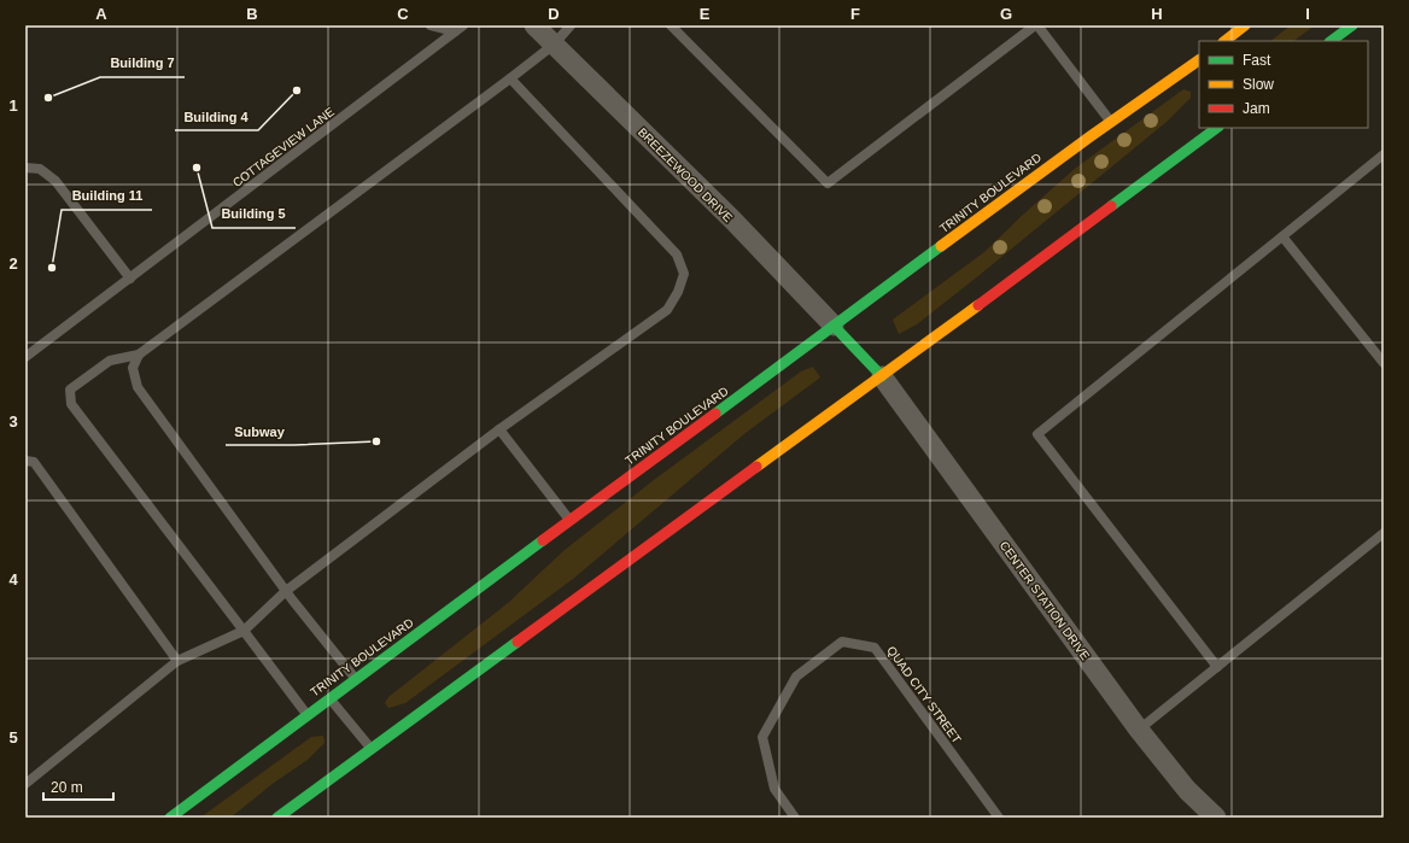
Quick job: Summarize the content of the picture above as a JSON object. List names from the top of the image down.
{
  "streets": {
    "main road": ["TRINITY BOULEVARD"],
    "street": ["BREEZEWOOD DRIVE", "CENTER STATION DRIVE"],
    "lane": ["COTTAGEVIEW LANE", "QUAD CITY STREET"]
  },
  "crossings": [
    ["BREEZEWOOD DRIVE", "TRINITY BOULEVARD"]
  ],
  "places": [
    "Building 4",
    "Building 7",
    "Building 5",
    "Building 11",
    "Subway"
  ],
  "legend": ["Fast", "Slow", "Jam"],
  "scale_bar": "20 m",
  "grid": {
    "columns": [
      "A",
      "B",
      "C",
      "D",
      "E",
      "F",
      "G",
      "H",
      "I"
    ],
    "rows": [
      "1",
      "2",
      "3",
      "4",
      "5"
    ]
  }
}
